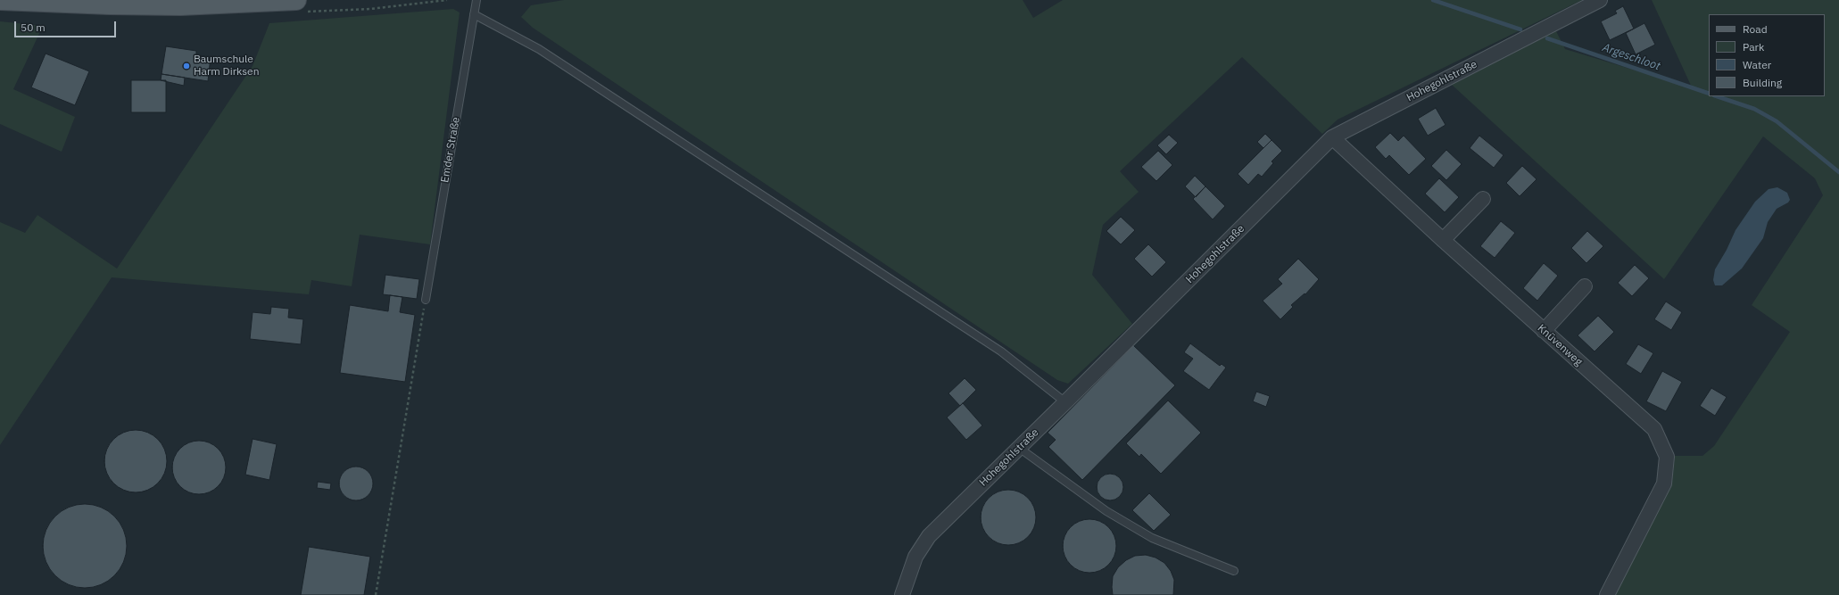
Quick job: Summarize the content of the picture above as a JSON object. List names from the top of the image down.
{
  "streets": {
    "street": ["Hohegohlstraße", "Knüvenweg"],
    "lane": ["Emder Straße"]
  },
  "crossings": [
    ["Hohegohlstraße", "Knüvenweg"]
  ],
  "water": ["Argeschloot"],
  "places": ["Baumschule Harm Dirksen"],
  "legend": [
    "Road",
    "Park",
    "Water",
    "Building"
  ],
  "scale_bar": "50 m"
}
